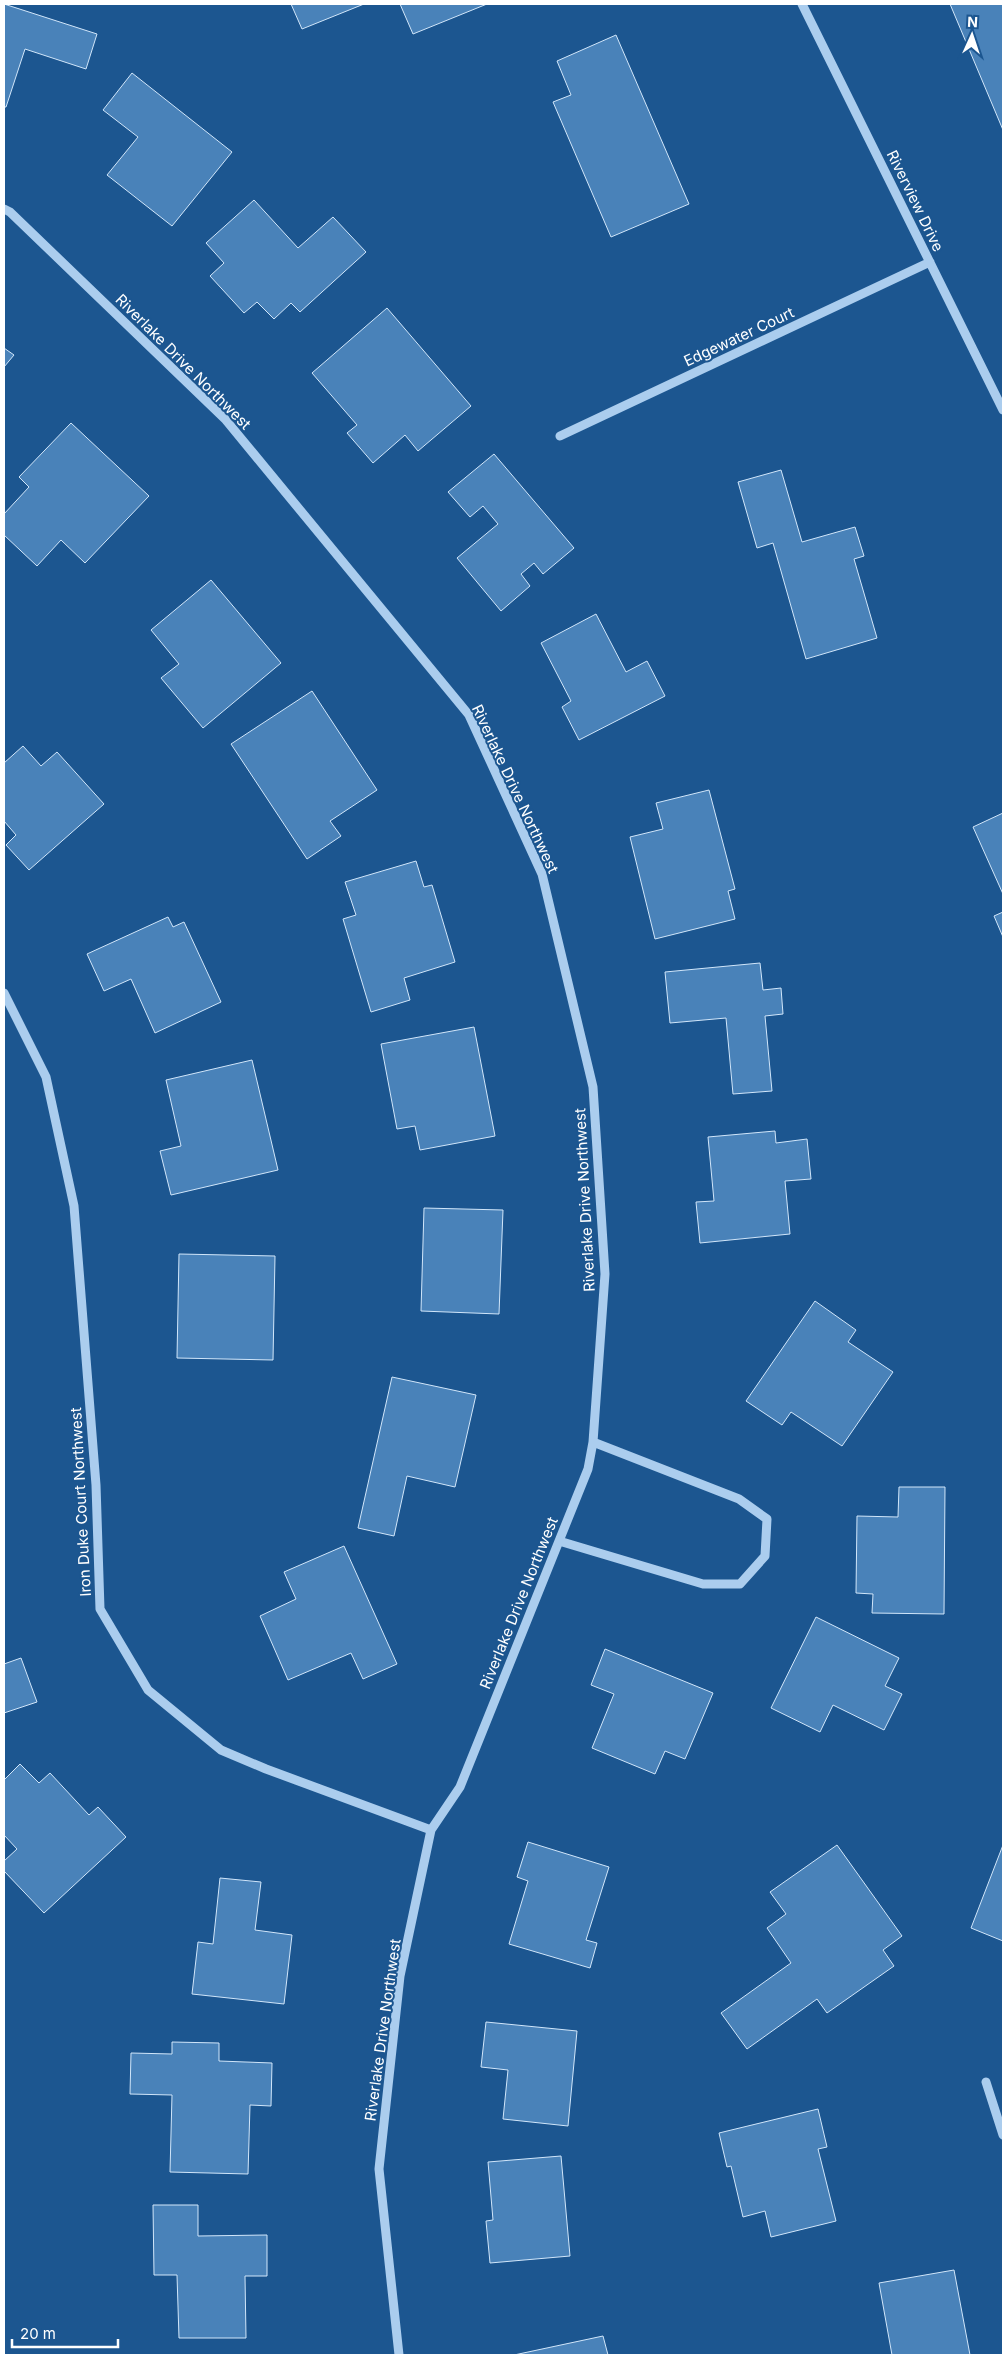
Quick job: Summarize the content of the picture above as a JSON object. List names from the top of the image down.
{
  "streets": {
    "street": [
      "Riverview Drive",
      "Edgewater Court",
      "Riverlake Drive Northwest",
      "Iron Duke Court Northwest"
    ]
  },
  "crossings": [
    ["Riverview Drive", "Edgewater Court"],
    ["Riverlake Drive Northwest", "Iron Duke Court Northwest"]
  ],
  "scale_bar": "20 m",
  "north": "top"
}
